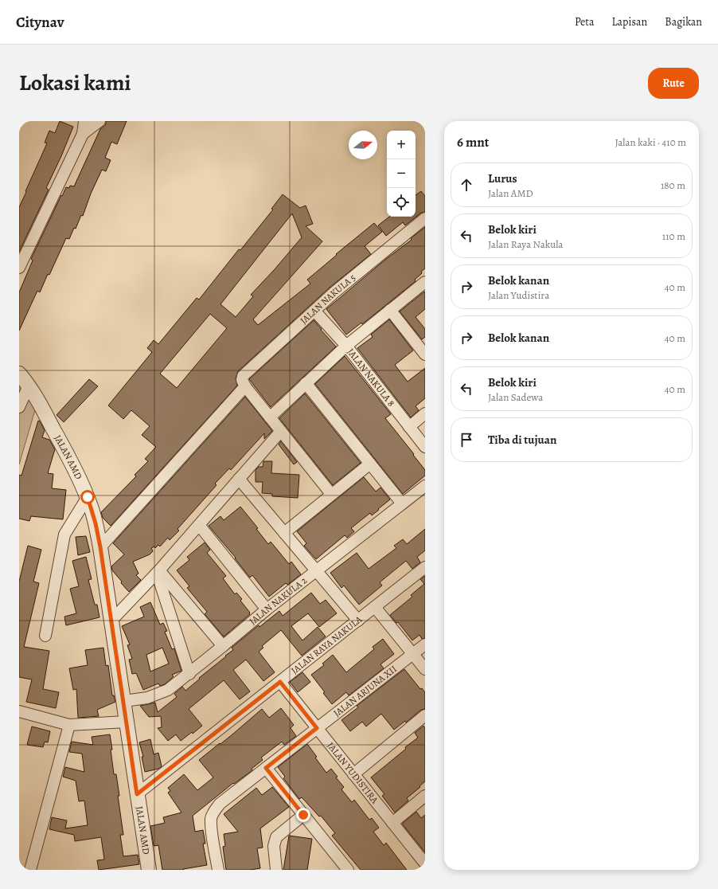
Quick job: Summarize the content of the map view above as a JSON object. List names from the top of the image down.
{
  "streets": {
    "street": [
      "JALAN NAKULA 5",
      "JALAN NAKULA 8",
      "JALAN AMD",
      "JALAN NAKULA 2",
      "JALAN RAYA NAKULA",
      "JALAN ARJUNA XII",
      "JALAN YUDISTIRA"
    ]
  },
  "crossings": [
    ["JALAN NAKULA 5", "JALAN NAKULA 8"],
    ["JALAN AMD", "JALAN NAKULA 2"],
    ["JALAN AMD", "JALAN RAYA NAKULA"],
    ["JALAN RAYA NAKULA", "JALAN YUDISTIRA"],
    ["JALAN ARJUNA XII", "JALAN YUDISTIRA"]
  ],
  "north": "right",
  "page": {
    "header": "Citynav",
    "nav": ["Peta", "Lapisan", "Bagikan"],
    "title": "Lokasi kami",
    "buttons": "Rute",
    "heading": ["6 mnt", "Jalan kaki · 410 m"],
    "map_buttons": ["+", "−"],
    "list": [
      ["Lurus", "Jalan AMD", "180 m"],
      ["Belok kiri", "Jalan Raya Nakula", "110 m"],
      ["Belok kanan", "Jalan Yudistira", "40 m"],
      ["Belok kanan", "40 m"],
      ["Belok kiri", "Jalan Sadewa", "40 m"],
      "Tiba di tujuan"
    ]
  }
}
